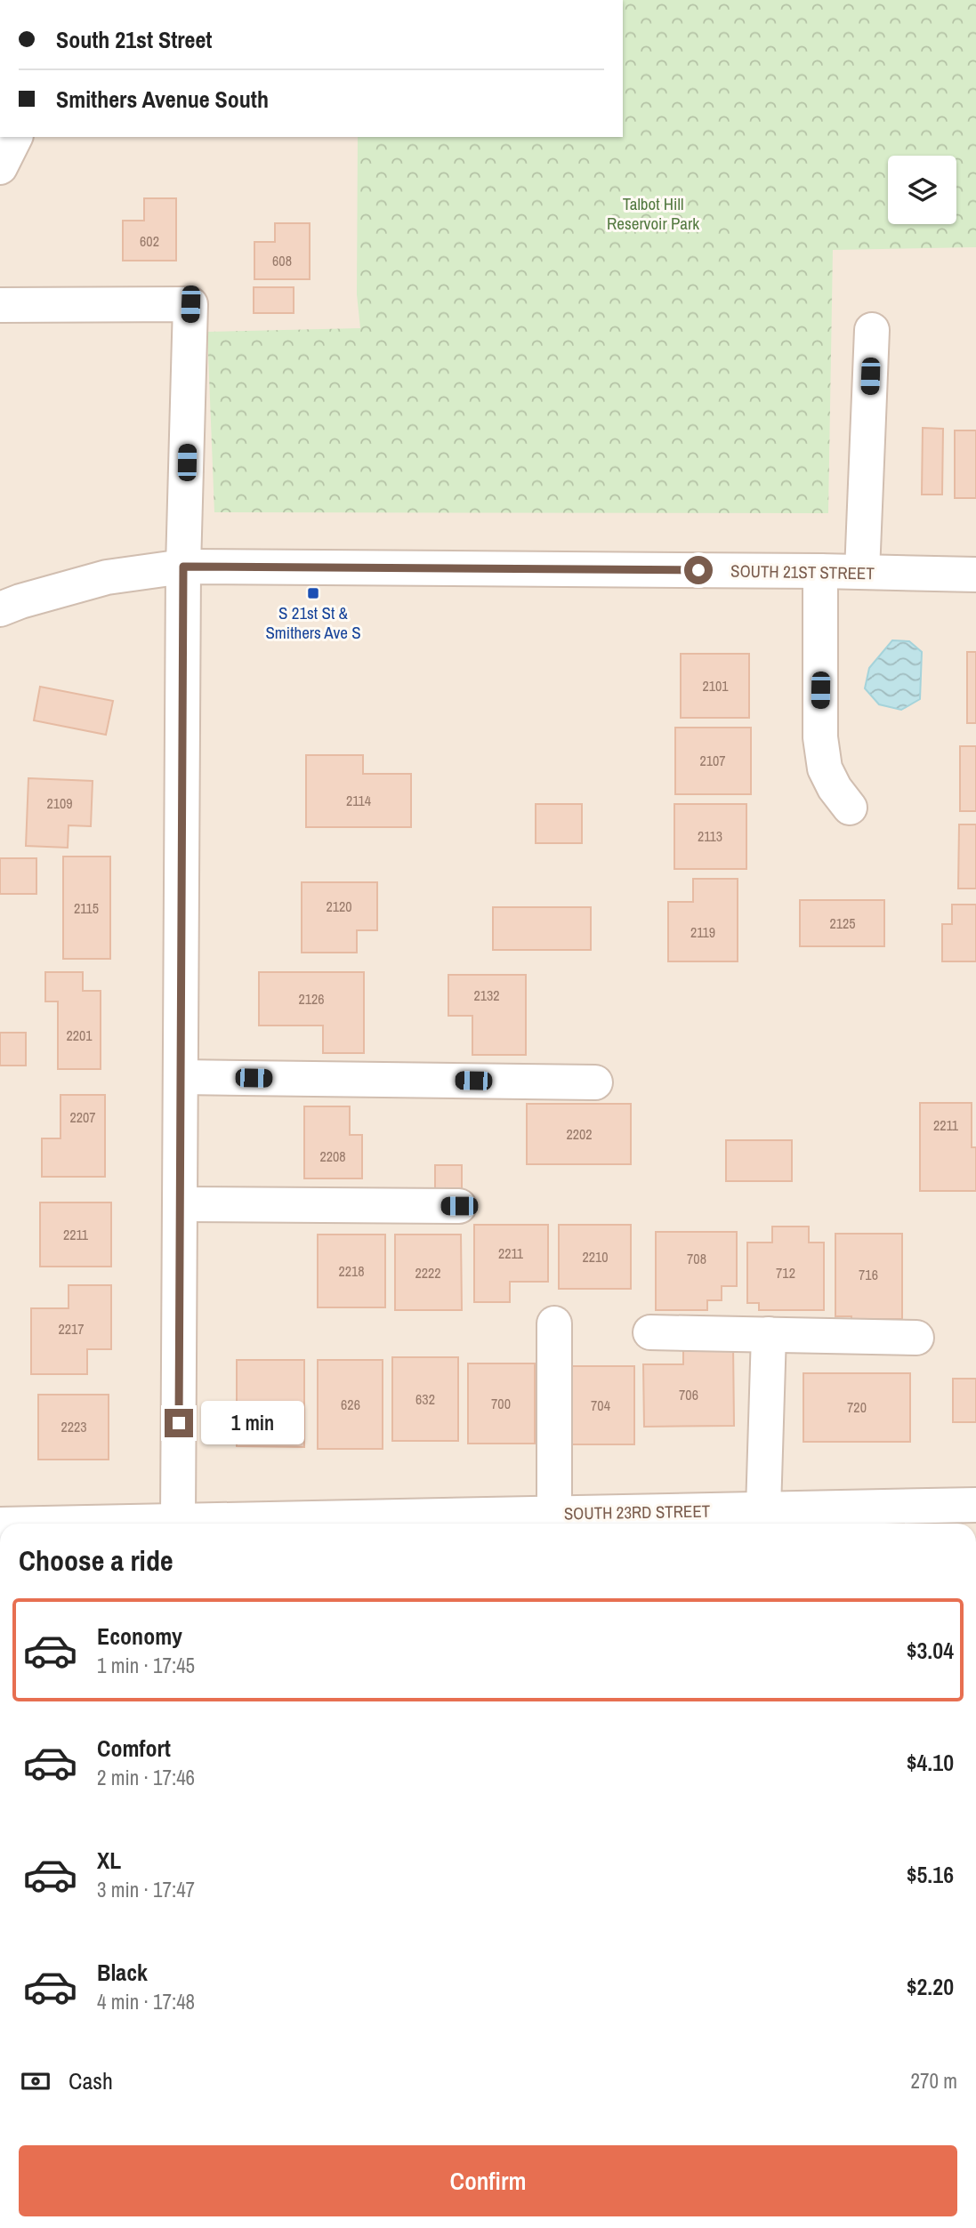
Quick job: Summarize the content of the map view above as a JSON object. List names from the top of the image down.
{
  "streets": {
    "street": ["SOUTH 21ST STREET", "SOUTH 23RD STREET"]
  },
  "parks": ["Talbot Hill Reservoir Park"],
  "places": {
    "transit": ["S 21st St & Smithers Ave S"]
  },
  "house_numbers": [
    "602",
    "608",
    "2101",
    "2107",
    "2114",
    "2109",
    "2113",
    "2120",
    "2115",
    "2125",
    "2119",
    "2132",
    "2126",
    "2201",
    "2207",
    "2211",
    "2202",
    "2208",
    "2211",
    "2211",
    "2210",
    "708",
    "2218",
    "2222",
    "712",
    "716",
    "2217",
    "706",
    "632",
    "700",
    "626",
    "704",
    "720",
    "2223"
  ],
  "page": {
    "banner": ["South 21st Street", "Smithers Avenue South"],
    "bubble": "1 min",
    "heading": "Choose a ride",
    "list": [
      {
        "name": "Economy",
        "note": "1 min · 17:45",
        "value": "$3.04"
      },
      {
        "name": "Comfort",
        "note": "2 min · 17:46",
        "value": "$4.10"
      },
      {
        "name": "XL",
        "note": "3 min · 17:47",
        "value": "$5.16"
      },
      {
        "name": "Black",
        "note": "4 min · 17:48",
        "value": "$2.20"
      }
    ],
    "pay": ["Cash", "270 m"],
    "buttons": "Confirm"
  }
}
